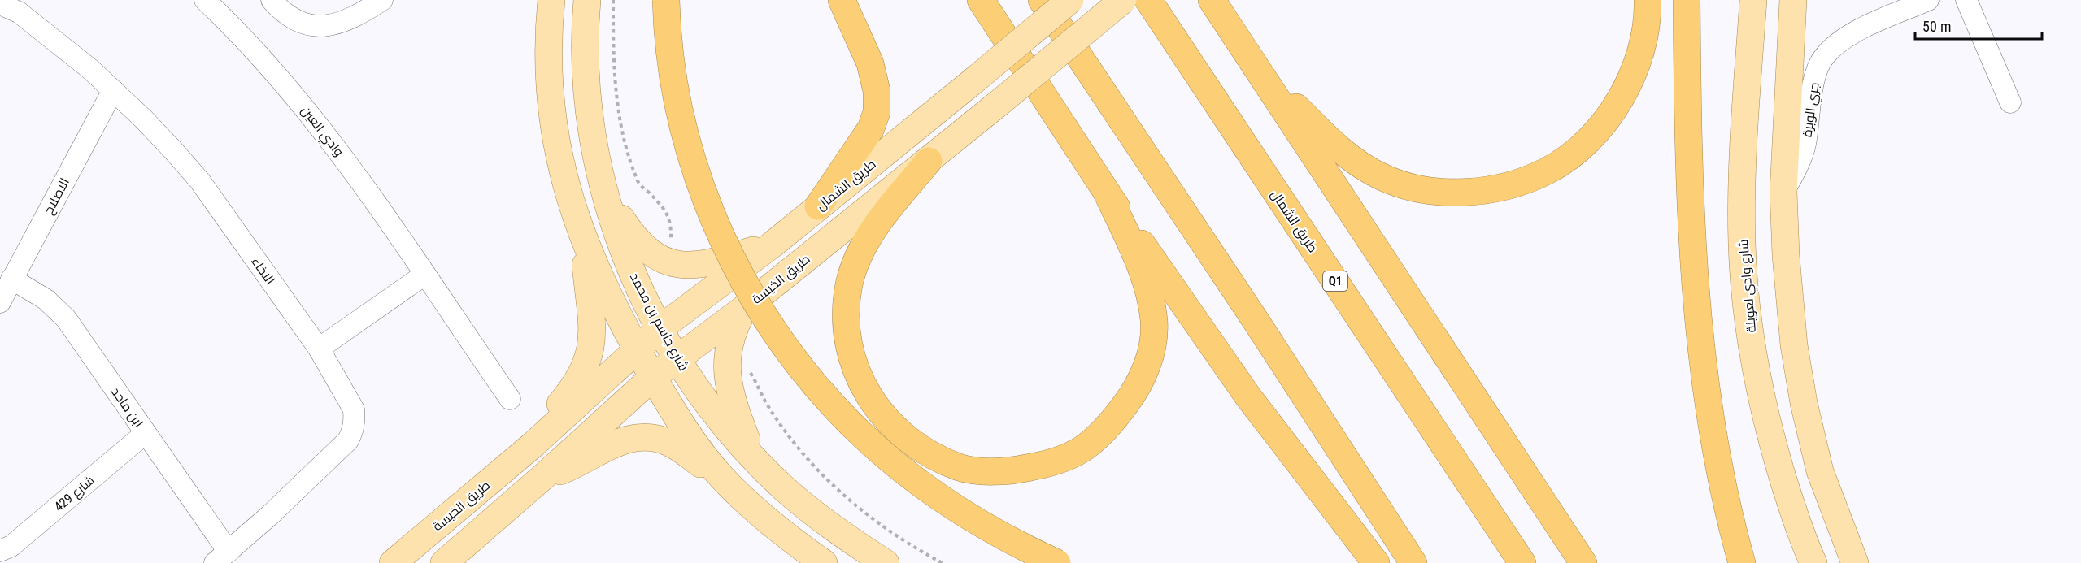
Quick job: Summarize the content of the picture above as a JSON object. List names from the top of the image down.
{
  "streets": {
    "highway": ["طريق الشمال", "Q1"],
    "main road": ["طريق الخيسة", "شارع وادي لعوينة", "شارع جاسم بن محمد"],
    "street": [
      "جري الوبرة",
      "وادي العين",
      "الاصلاح",
      "الاخاء",
      "ابن ماجد",
      "شارع 429"
    ]
  },
  "crossings": [
    ["طريق الشمال", "طريق الخيسة"],
    ["طريق الشمال", "شارع جاسم بن محمد"],
    ["الاصلاح", "الاخاء"],
    ["الاصلاح", "ابن ماجد"],
    ["الاخاء", "ابن ماجد"],
    ["طريق الخيسة", "شارع جاسم بن محمد"],
    ["ابن ماجد", "شارع 429"]
  ],
  "scale_bar": "50 m"
}
